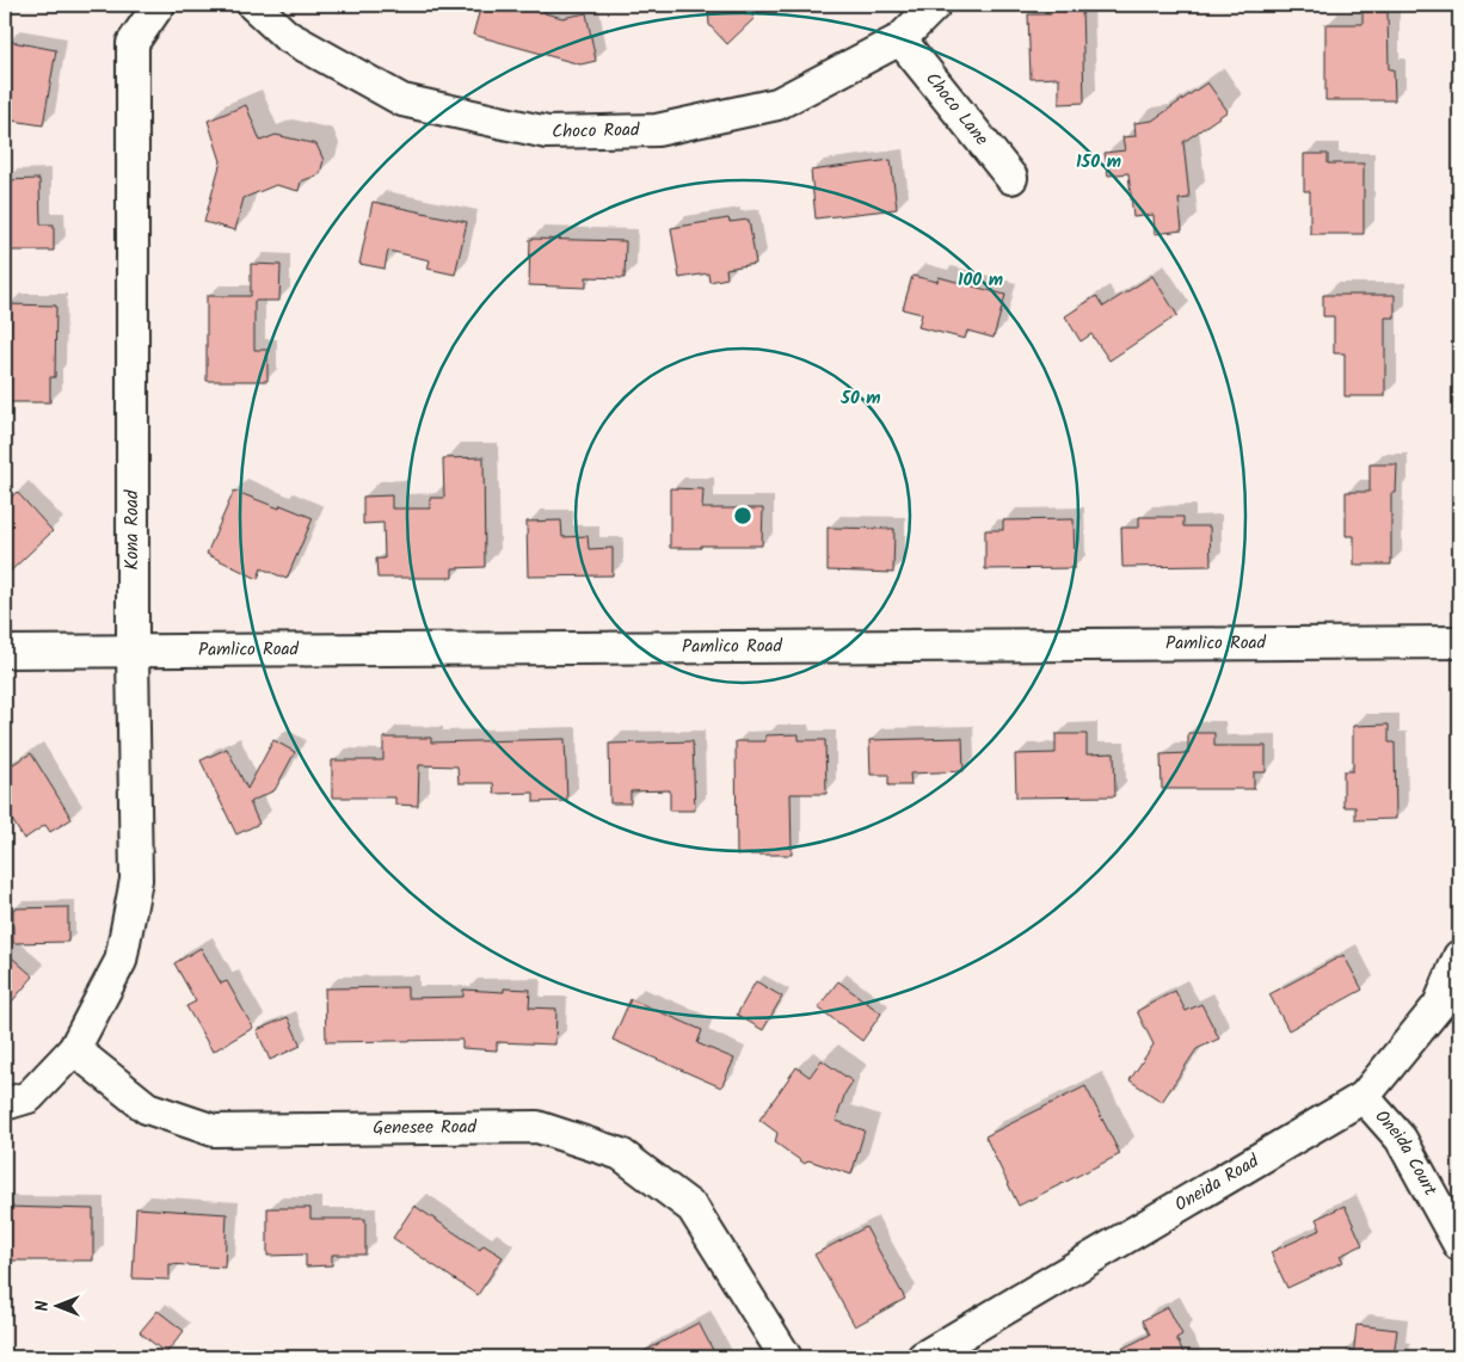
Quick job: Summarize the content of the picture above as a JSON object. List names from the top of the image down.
{
  "streets": {
    "street": [
      "Choco Lane",
      "Choco Road",
      "Kona Road",
      "Pamlico Road",
      "Genesee Road",
      "Oneida Court",
      "Oneida Road"
    ]
  },
  "crossings": [
    ["Choco Lane", "Choco Road"],
    ["Kona Road", "Pamlico Road"],
    ["Kona Road", "Genesee Road"],
    ["Oneida Court", "Oneida Road"]
  ],
  "north": "left",
  "rings": ["150 m", "100 m", "50 m"]
}
